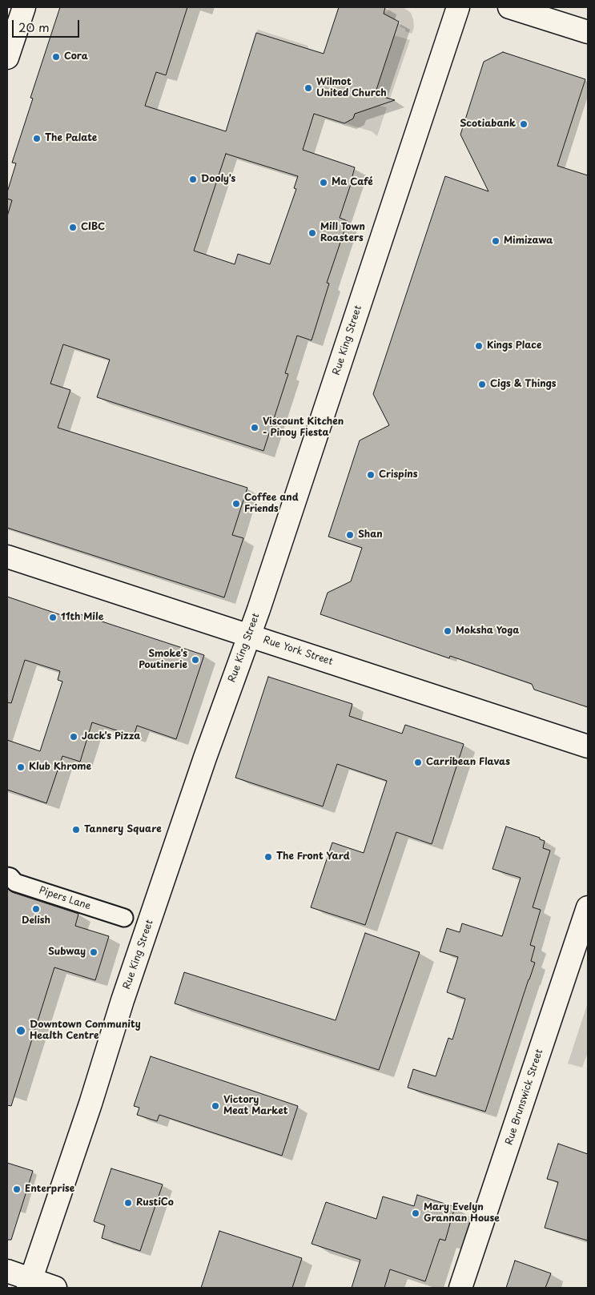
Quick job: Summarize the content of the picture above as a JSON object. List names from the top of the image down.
{
  "streets": {
    "main road": ["Rue King Street", "Rue York Street", "Rue Brunswick Street"],
    "street": ["Pipers Lane"]
  },
  "crossings": [
    ["Rue King Street", "Rue York Street"]
  ],
  "places": [
    "Cora",
    "Wilmot United Church",
    "Scotiabank",
    "The Palate",
    "Dooly's",
    "Ma Café",
    "CIBC",
    "Mill Town Roasters",
    "Mimizawa",
    "Kings Place",
    "Cigs & Things",
    "Viscount Kitchen - Pinoy Fiesta",
    "Crispins",
    "Coffee and Friends",
    "Shan",
    "11th Mile",
    "Moksha Yoga",
    "Smoke's Poutinerie",
    "Jack's Pizza",
    "Carribean Flavas",
    "Klub Khrome",
    "Tannery Square",
    "The Front Yard",
    "Delish",
    "Subway",
    "Downtown Community Health Centre",
    "Victory Meat Market",
    "Enterprise",
    "RustiCo",
    "Mary Evelyn Grannan House"
  ],
  "scale_bar": "20 m"
}
